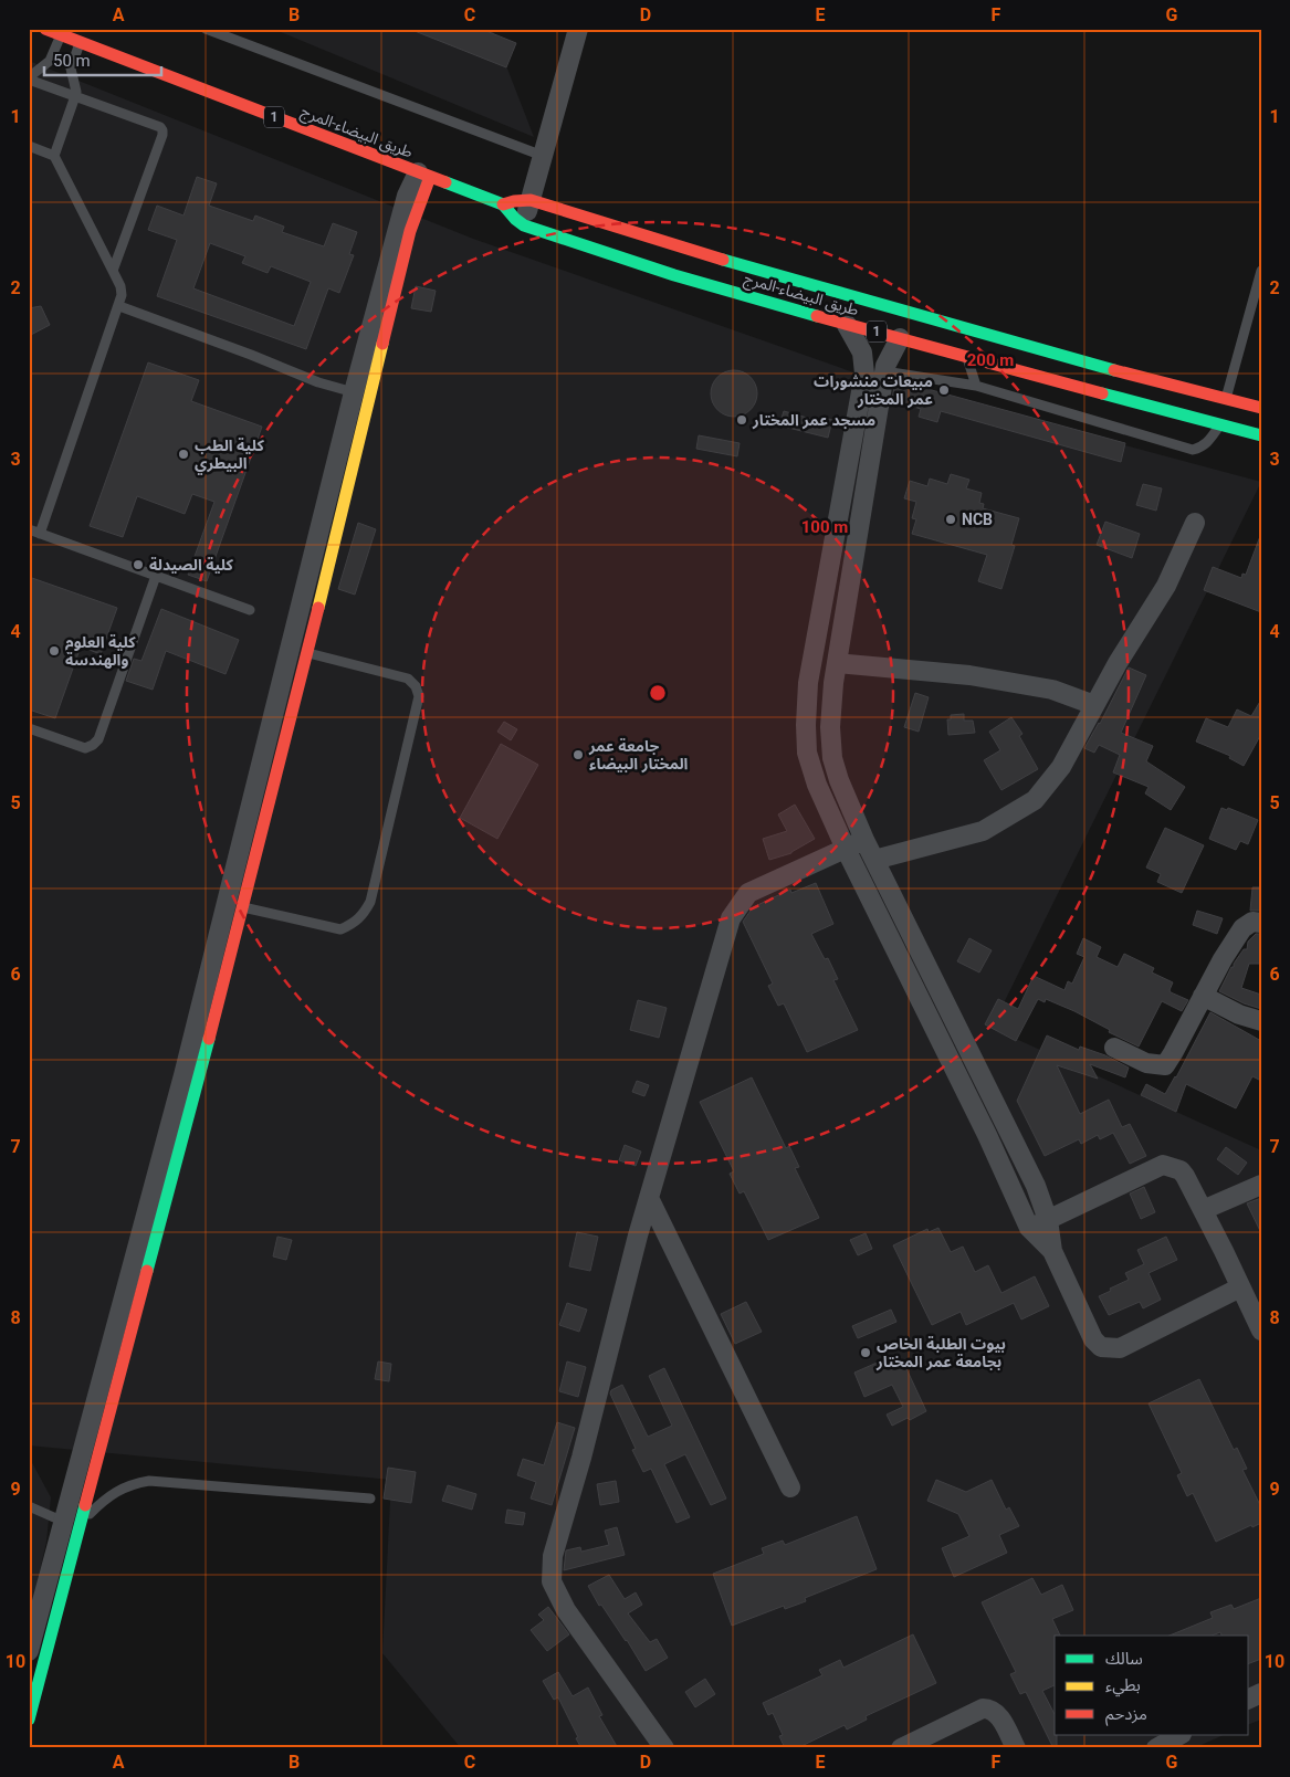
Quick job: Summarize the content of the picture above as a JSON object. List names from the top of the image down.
{
  "streets": {
    "main road": ["1", "طريق البيضاء-المرج"]
  },
  "places": [
    "مبيعات منشورات عمر المختار",
    "مسجد عمر المختار",
    "كلية الطب البيطري",
    "NCB",
    "كلية الصيدلة",
    "كلية العلوم والهندسة",
    "جامعة عمر المختار البيضاء",
    "بيوت الطلبة الخاص بجامعة عمر المختار"
  ],
  "legend": ["سالك", "بطيء", "مزدحم"],
  "scale_bar": "50 m",
  "grid": {
    "columns": [
      "A",
      "B",
      "C",
      "D",
      "E",
      "F",
      "G"
    ],
    "rows": [
      "1",
      "2",
      "3",
      "4",
      "5",
      "6",
      "7",
      "8",
      "9",
      "10"
    ]
  },
  "rings": ["200 m", "100 m"]
}
